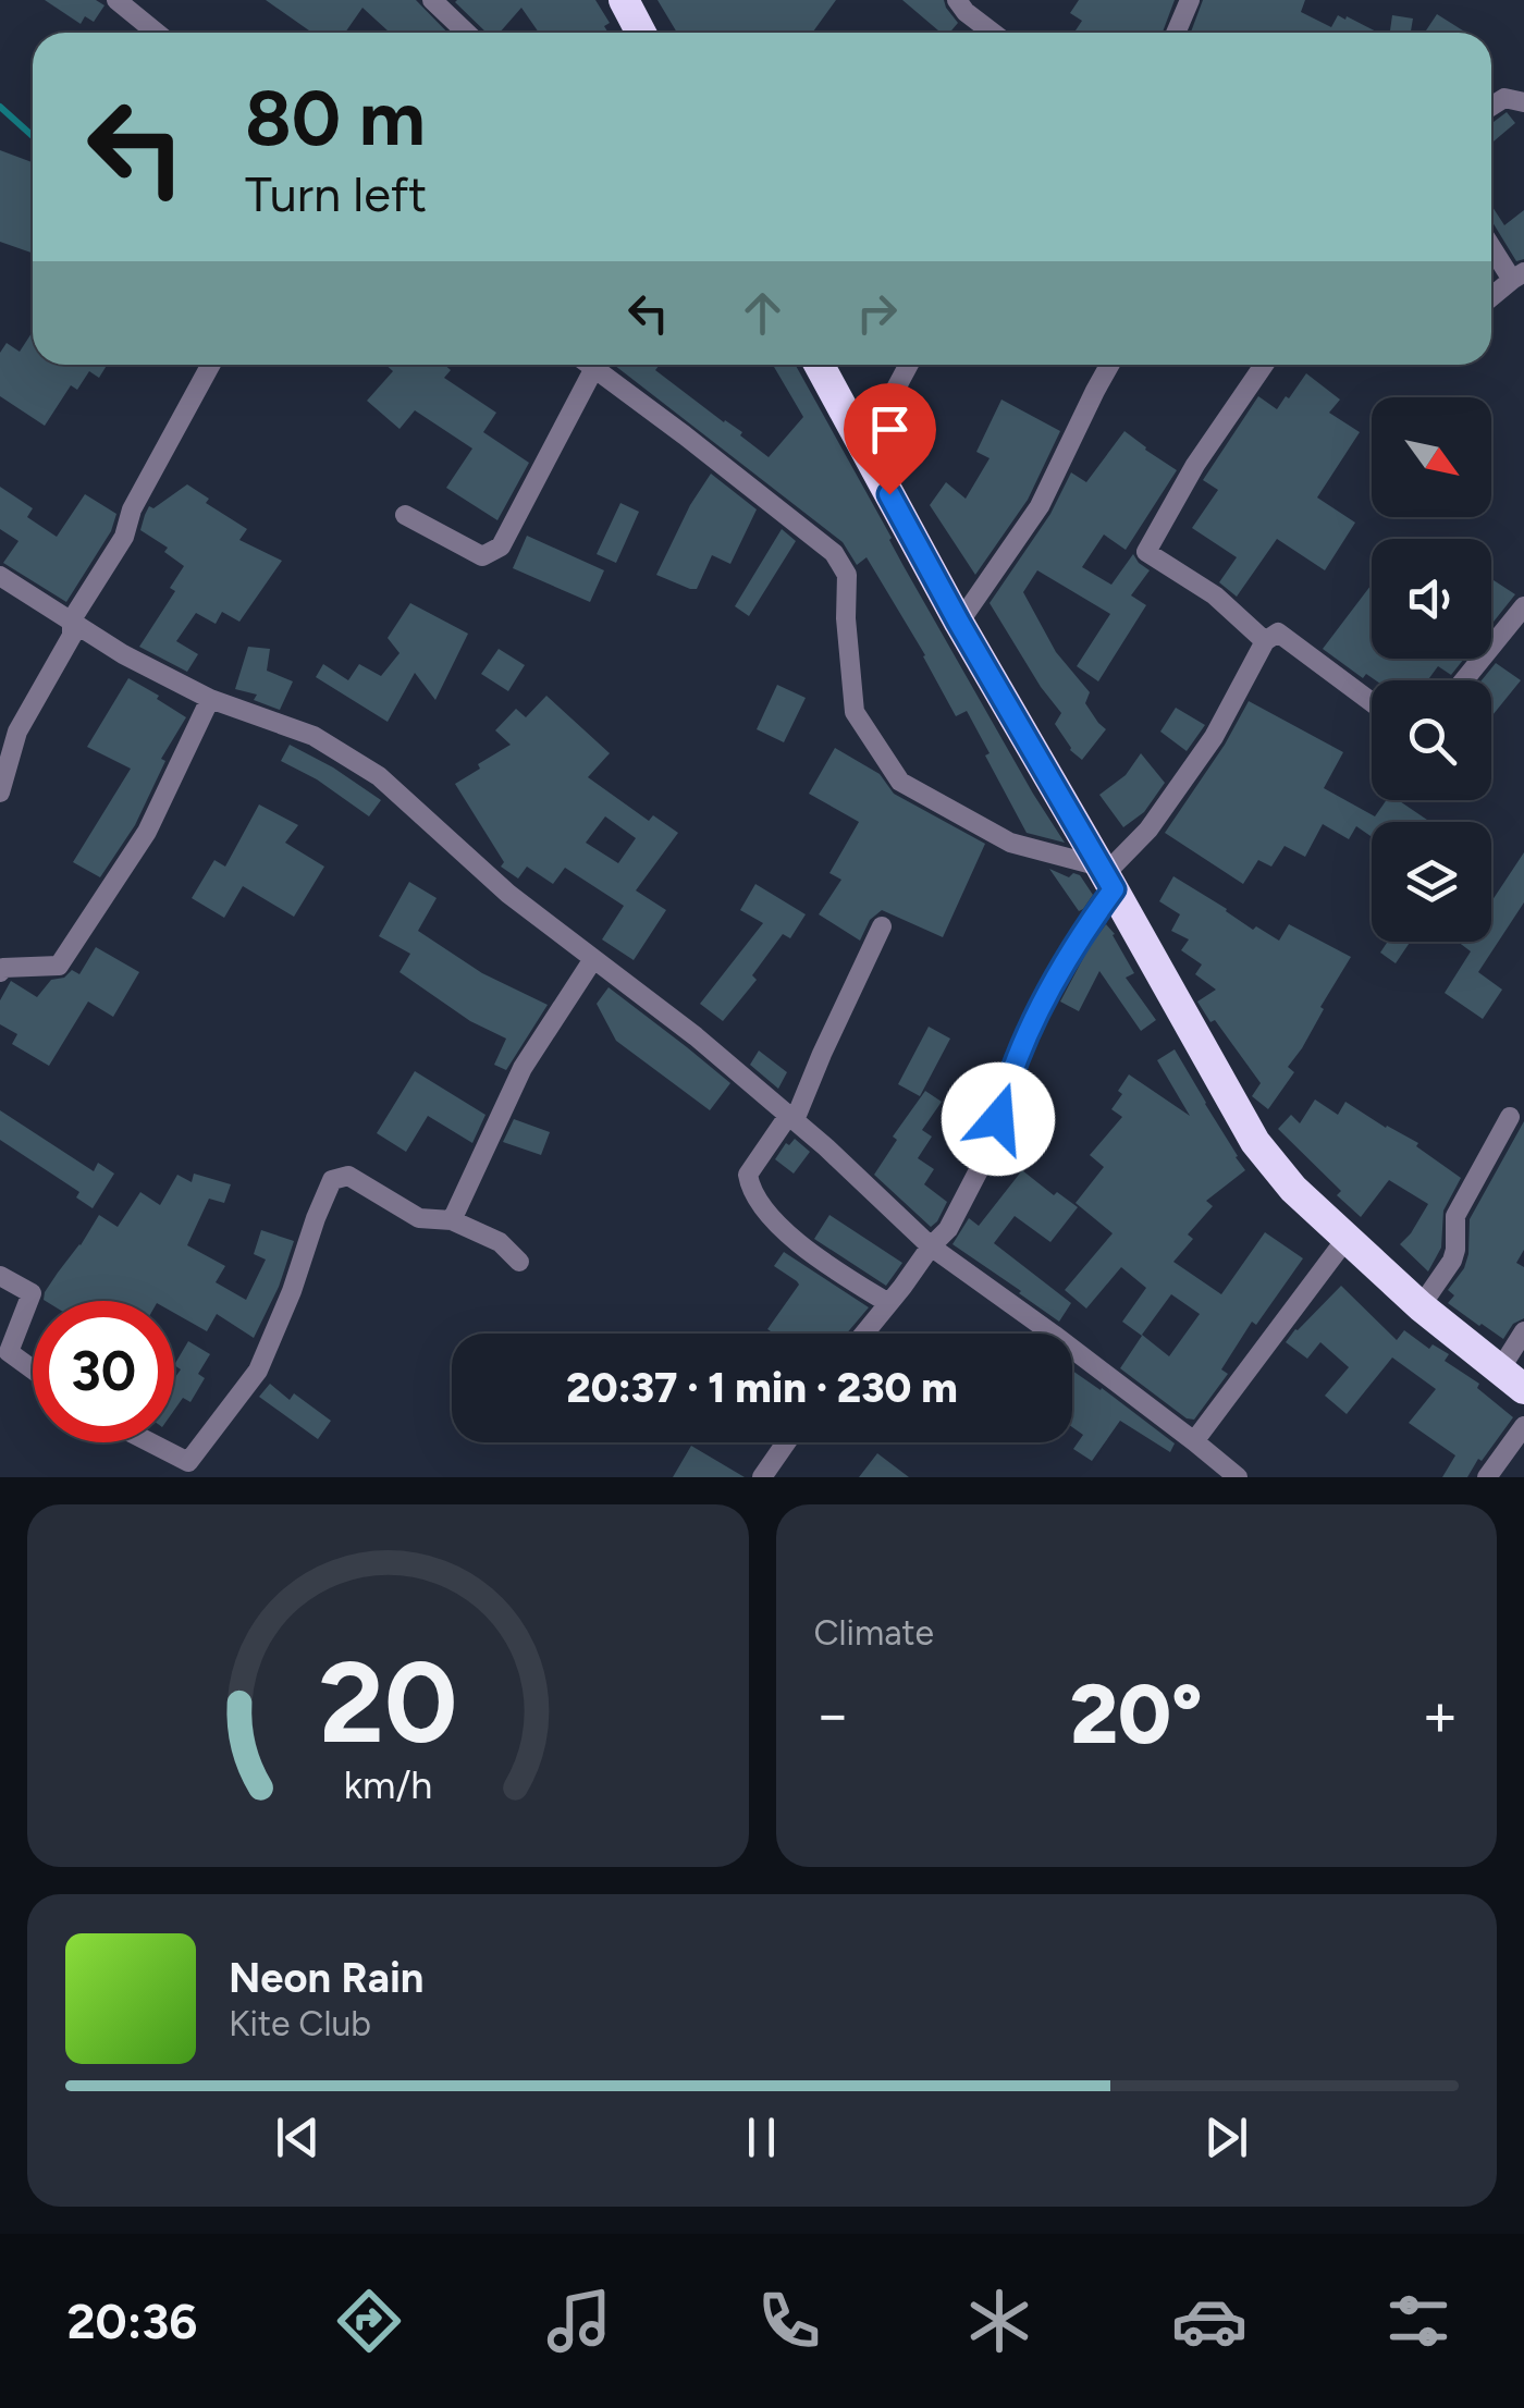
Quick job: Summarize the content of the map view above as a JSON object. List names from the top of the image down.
{
  "north": "bottom right",
  "page": {
    "turn": ["80 m", "Turn left"],
    "limit": "30",
    "trip": "20:37 · 1 min · 230 m",
    "tile": "Climate",
    "heat": ["−", "20°", "+"],
    "song": ["Neon Rain", "Kite Club"],
    "tabs": "20:36",
    "gauge": ["20", "km/h"]
  }
}
